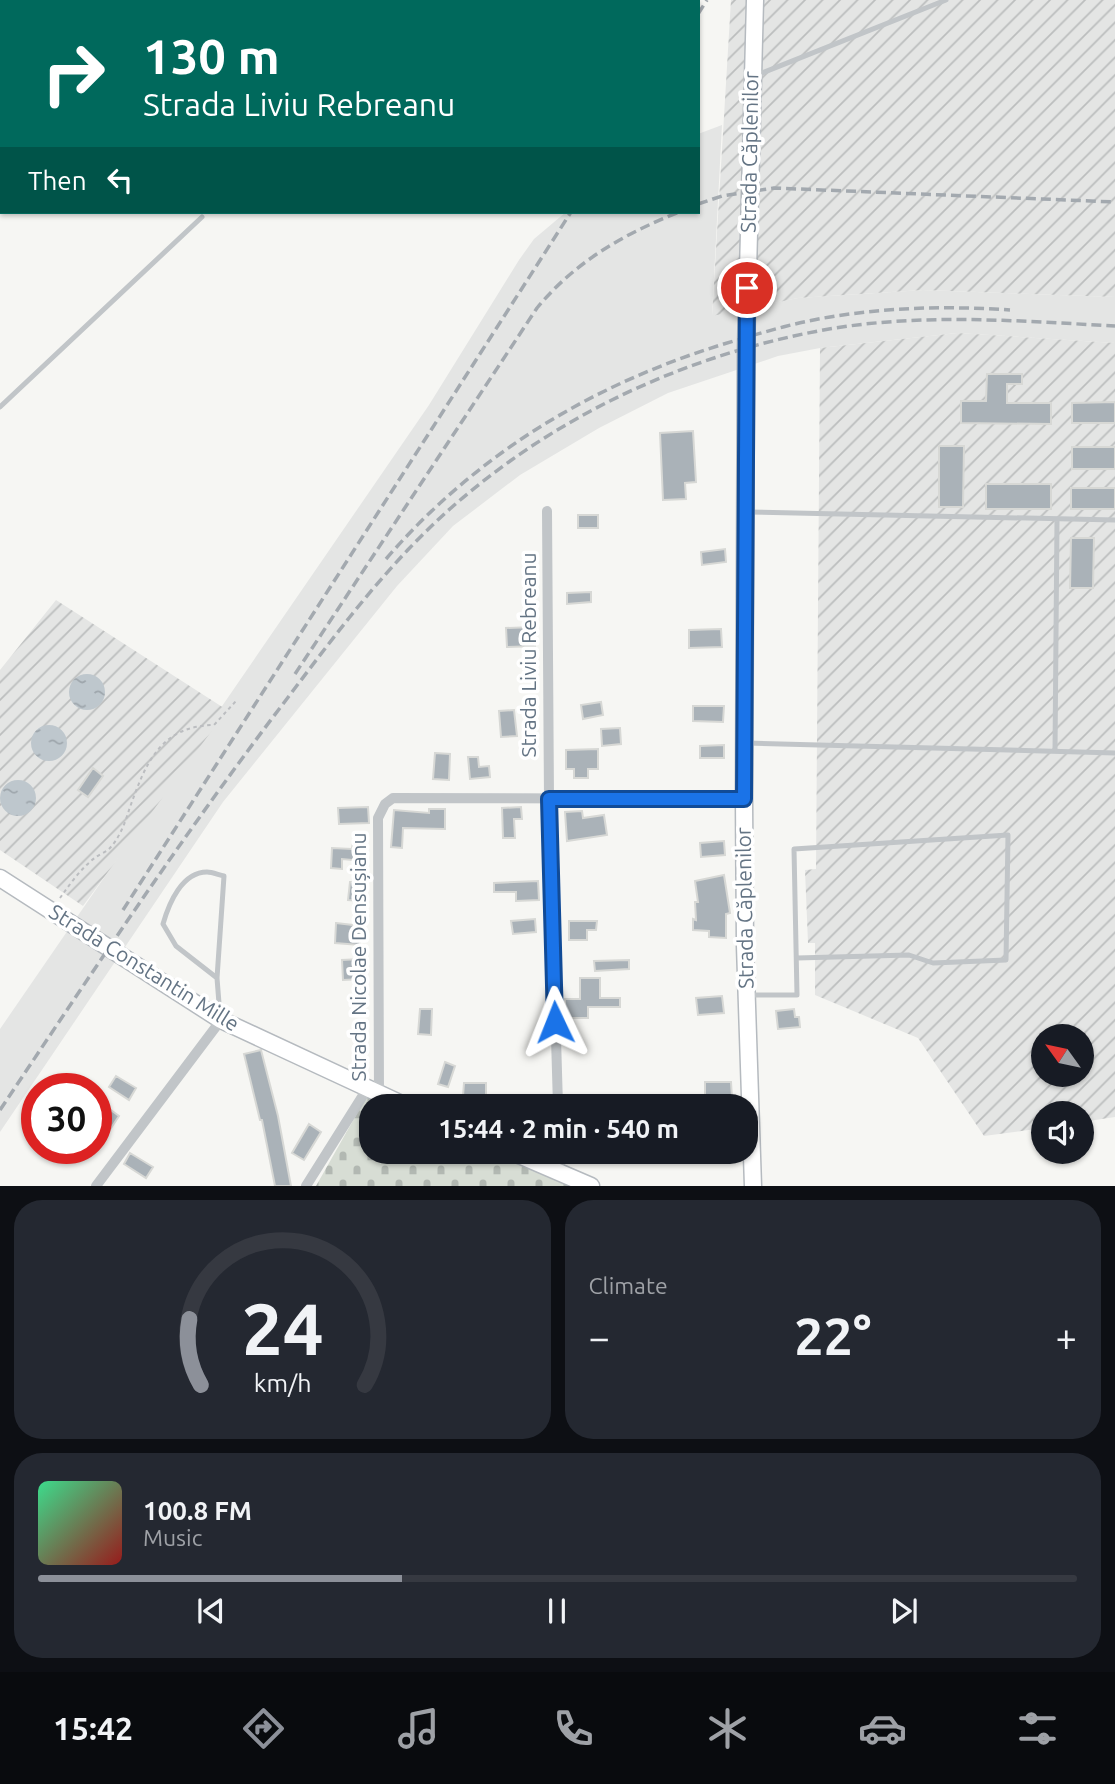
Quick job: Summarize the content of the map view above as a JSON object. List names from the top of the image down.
{
  "streets": {
    "street": [
      "Strada Căplenilor",
      "Strada Liviu Rebreanu",
      "Strada Nicolae Densușianu",
      "Strada Constantin Mille"
    ]
  },
  "crossings": [
    ["Strada Liviu Rebreanu", "Strada Nicolae Densușianu"],
    ["Strada Nicolae Densușianu", "Strada Constantin Mille"]
  ],
  "north": "top left",
  "page": {
    "turn": ["130 m", "Strada Liviu Rebreanu"],
    "then": "Then",
    "limit": "30",
    "trip": "15:44 · 2 min · 540 m",
    "tile": "Climate",
    "heat": ["−", "22°", "+"],
    "song": ["100.8 FM", "Music"],
    "tabs": "15:42",
    "gauge": ["24", "km/h"]
  }
}
